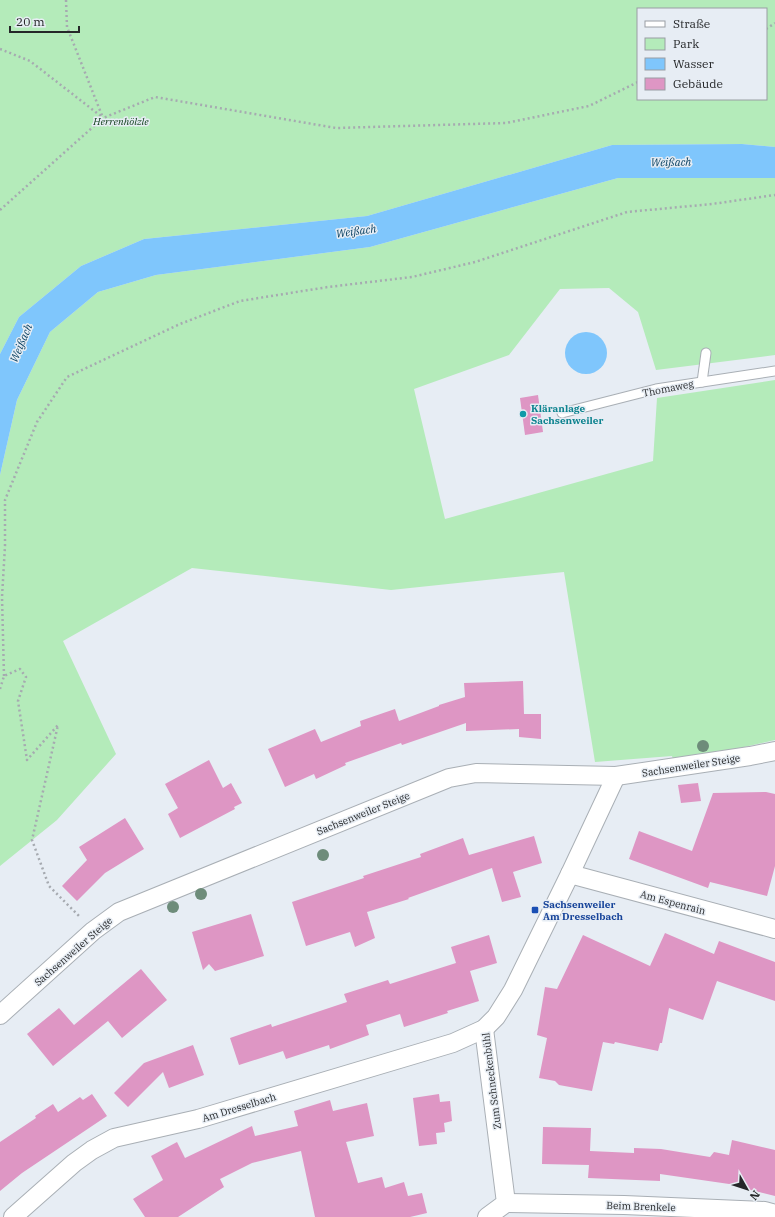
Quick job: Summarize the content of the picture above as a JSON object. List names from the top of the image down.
{
  "streets": {
    "street": [
      "Sachsenweiler Steige",
      "Am Espenrain",
      "Zum Schneckenbühl",
      "Am Dresselbach",
      "Beim Brenkele"
    ],
    "lane": ["Thomaweg"]
  },
  "crossings": [
    ["Sachsenweiler Steige", "Zum Schneckenbühl"],
    ["Am Espenrain", "Zum Schneckenbühl"],
    ["Zum Schneckenbühl", "Am Dresselbach"],
    ["Zum Schneckenbühl", "Beim Brenkele"]
  ],
  "water": ["Weißach"],
  "parks": ["Herrenhölzle"],
  "places": {
    "other": ["Kläranlage Sachsenweiler"],
    "transit": ["Sachsenweiler Am Dresselbach"]
  },
  "legend": [
    "Straße",
    "Park",
    "Wasser",
    "Gebäude"
  ],
  "scale_bar": "20 m",
  "north": "bottom right"
}
